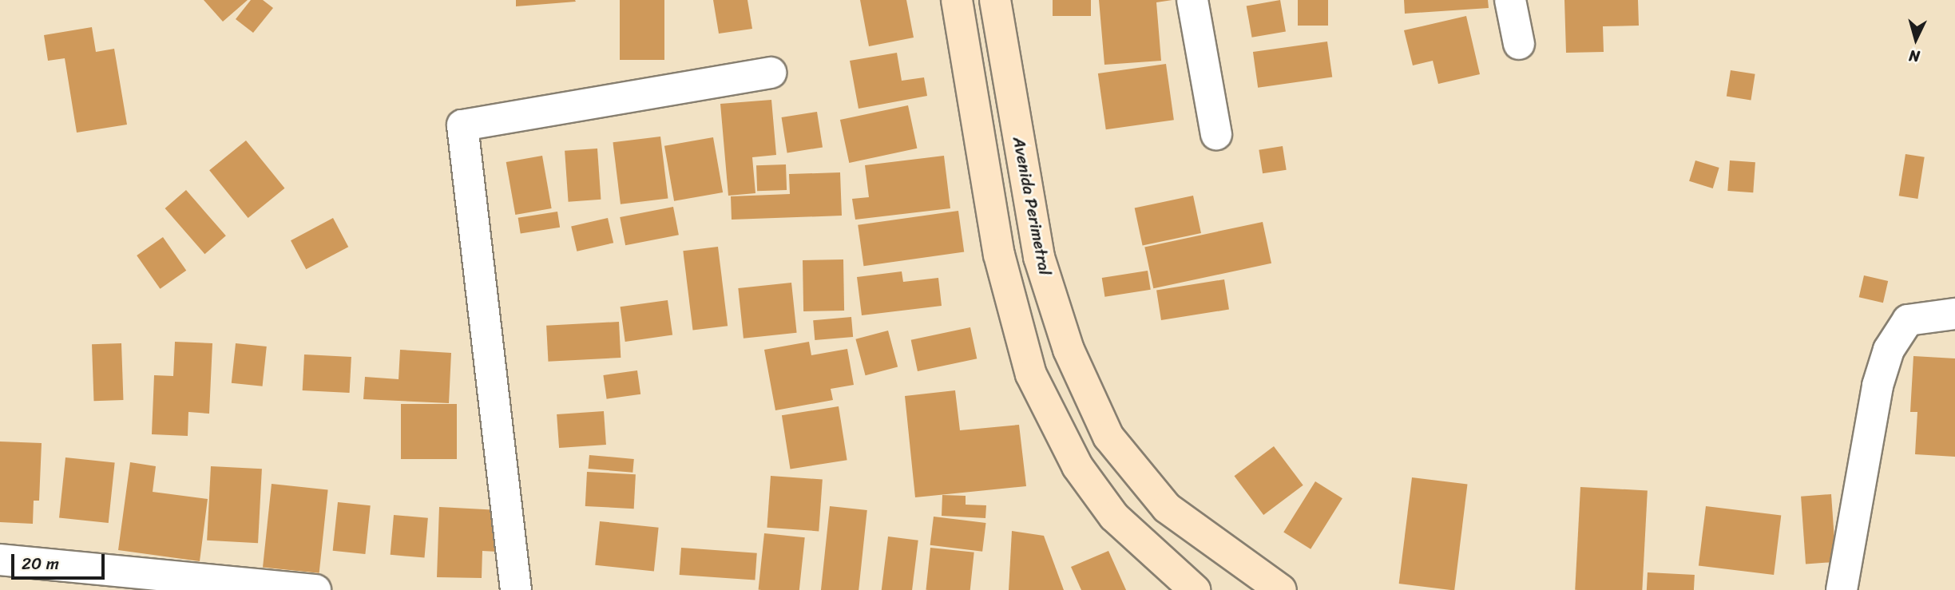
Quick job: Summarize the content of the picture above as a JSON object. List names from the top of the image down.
{
  "streets": {
    "main road": ["Avenida Perimetral"]
  },
  "scale_bar": "20 m",
  "north": "bottom"
}
